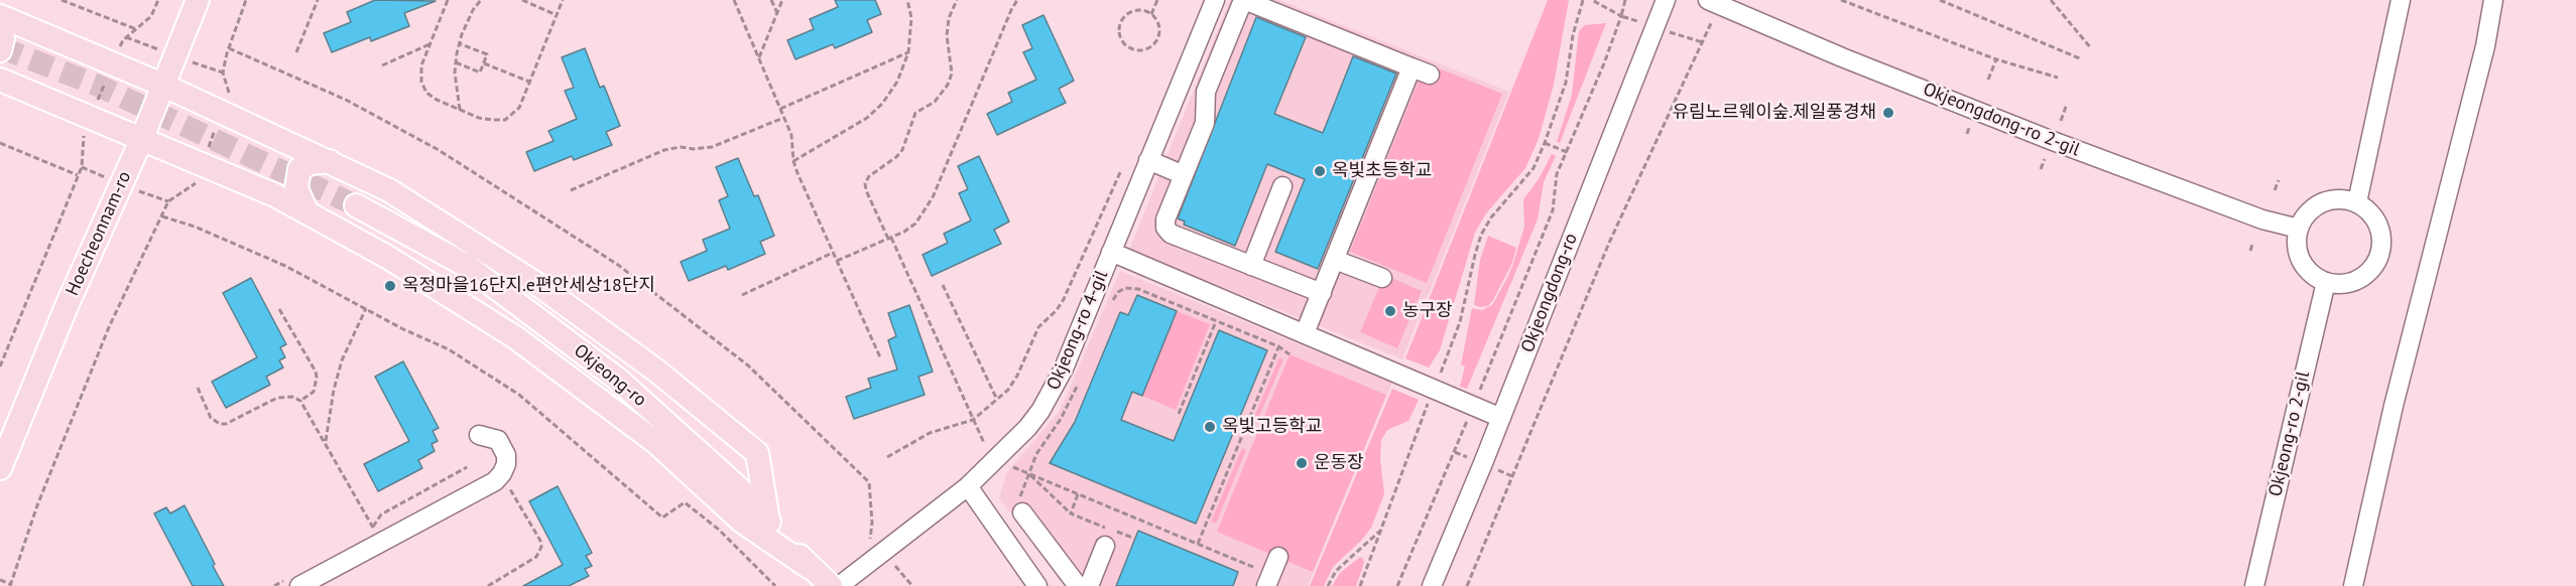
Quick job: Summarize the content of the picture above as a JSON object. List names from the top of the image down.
{
  "streets": {
    "main road": ["Hoecheonnam-ro", "Okjeong-ro"],
    "street": [
      "Okjeongdong-ro 2-gil",
      "Okjeongdong-ro",
      "Okjeong-ro 4-gil",
      "Okjeong-ro 2-gil"
    ]
  },
  "crossings": [
    ["Okjeongdong-ro 2-gil", "Okjeong-ro 2-gil"]
  ],
  "places": [
    "유림노르웨이숲.제일풍경채",
    "옥빛초등학교",
    "옥정마을16단지.e편안세상18단지",
    "농구장",
    "옥빛고등학교",
    "운동장"
  ]
}
